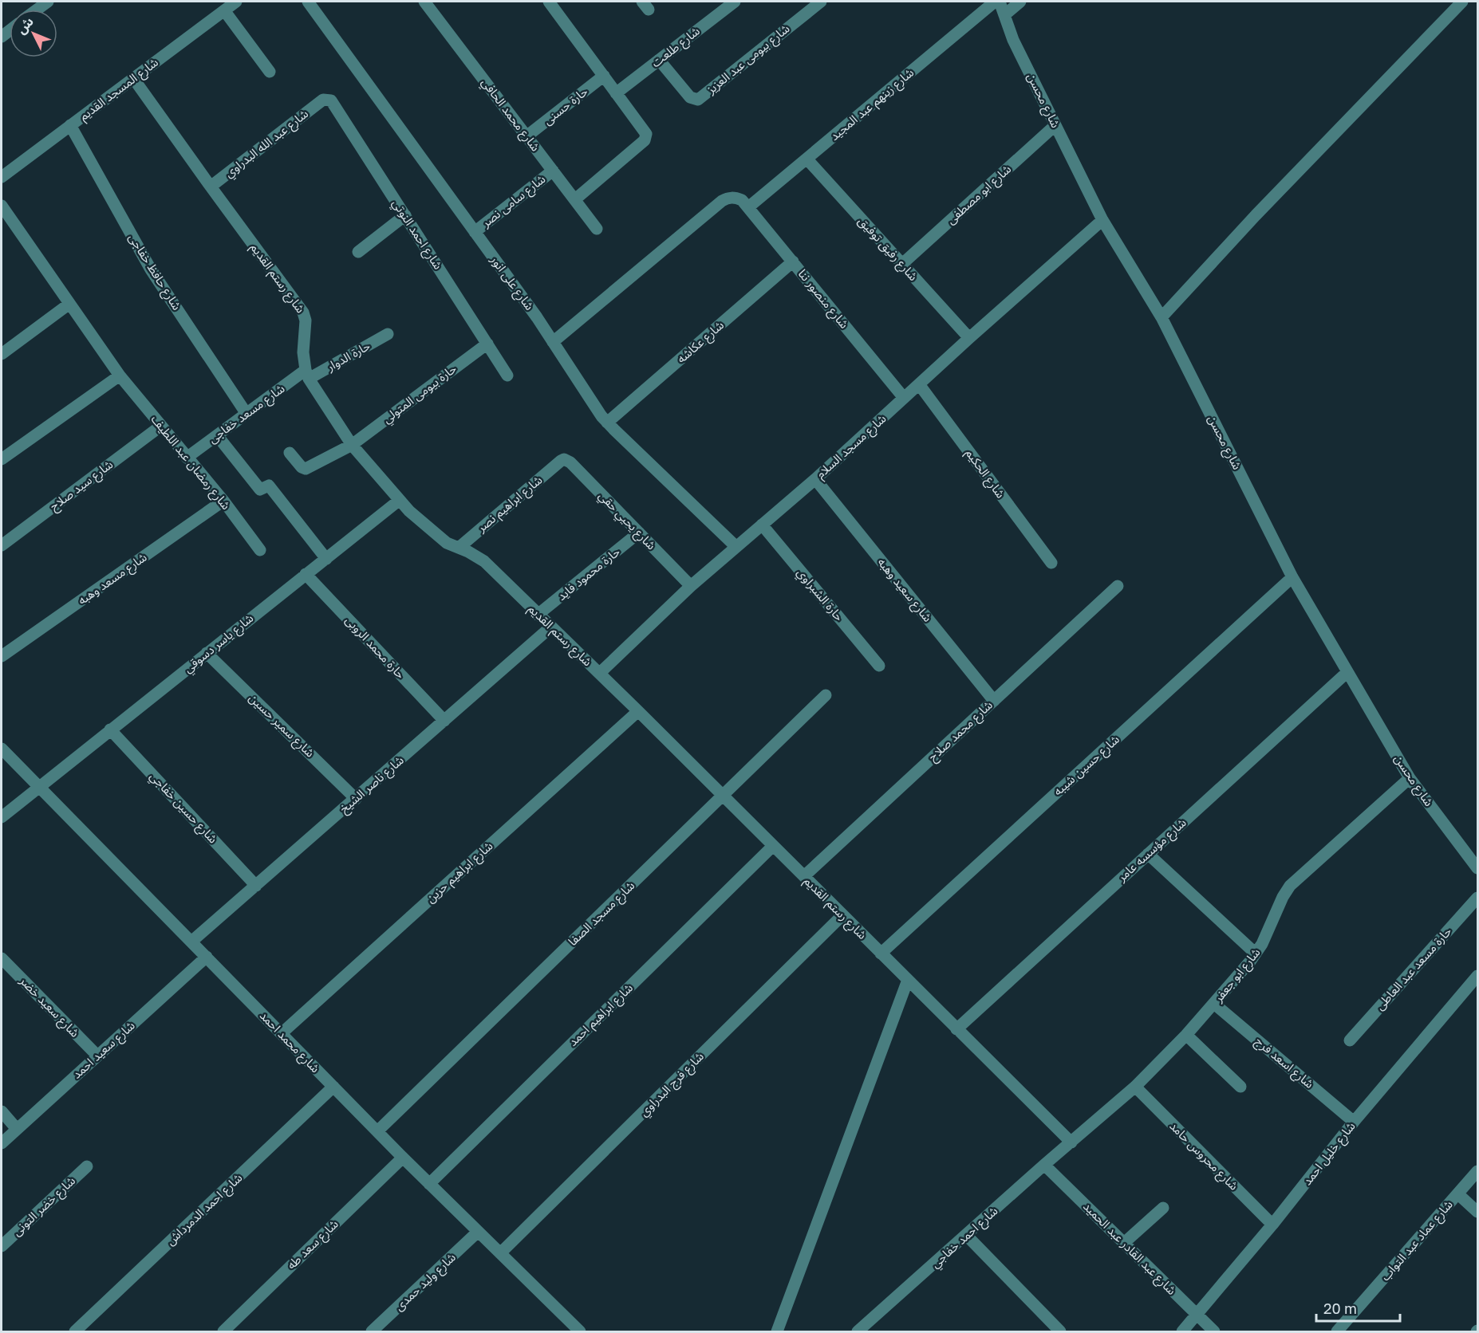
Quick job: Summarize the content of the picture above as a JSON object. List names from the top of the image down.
{
  "streets": {
    "street": [
      "شارع طلعت",
      "شارع بيومى عبد العزيز",
      "شارع المسجد القديم",
      "شارع محسن",
      "شارع زينهم عبد المجيد",
      "حارة حسنى",
      "شارع محمد الحافي",
      "شارع عبد الله البدراوي",
      "شارع ابو مصطفى",
      "شارع سامى نصر",
      "شارع احمد النوتي",
      "شارع رفيق توفيق",
      "شارع حافظ خفاجى",
      "شارع رستم القديم",
      "شارع على انور",
      "شارع منصور ننا",
      "شارع عكاشه",
      "حارة الدوار",
      "حارة بيومى المتولي",
      "شارع مسعد خفاجى",
      "شارع مسجد السلام",
      "شارع رمضان عبد اللطيف",
      "شارع الحكيم",
      "شارع سيد صلاح",
      "شارع ابراهيم نصر",
      "شارع يحيي حقي",
      "حارة محمود فايد",
      "شارع مسعد وهبه",
      "شارع سعيد وهبه",
      "حارة الشبراوي",
      "شارع ياسر دسوقي",
      "حارة محمد الروبى",
      "شارع سمير حسين",
      "شارع محمد صلاح",
      "شارع حسين شيبه",
      "شارع ناصر الشيخ",
      "شارع حسين خفاجي",
      "شارع مؤسسه عامر",
      "شارع ابراهيم حزين",
      "شارع مسجد الصفا",
      "حارة مسعد عبد العاطى",
      "شارع ابو جعفر",
      "شارع سعيد خضر",
      "شارع ابراهيم احمد",
      "شارع محمد احمد",
      "شارع سعيد احمد",
      "شارع اسعد فرج",
      "شارع فرج البدراوي",
      "شارع خليل احمد",
      "شارع محروس حامد",
      "شارع خضر التونى",
      "شارع احمد الدمرداش",
      "شارع احمد خفاجي",
      "شارع عماد عبد التواب",
      "شارع سعد طه",
      "شارع عبد القادر عبد الحميد",
      "شارع وليد حمدى"
    ]
  },
  "crossings": [
    ["شارع طلعت", "شارع بيومى عبد العزيز"],
    ["شارع المسجد القديم", "شارع حافظ خفاجى"],
    ["شارع المسجد القديم", "شارع رستم القديم"],
    ["شارع محسن", "شارع ابو مصطفى"],
    ["شارع محسن", "شارع مسجد السلام"],
    ["شارع محسن", "شارع حسين شيبه"],
    ["شارع محسن", "شارع مؤسسه عامر"],
    ["شارع محسن", "شارع ابو جعفر"],
    ["شارع زينهم عبد المجيد", "شارع رفيق توفيق"],
    ["شارع زينهم عبد المجيد", "شارع منصور ننا"],
    ["حارة حسنى", "شارع محمد الحافي"],
    ["شارع محمد الحافي", "شارع سامى نصر"],
    ["شارع عبد الله البدراوي", "شارع احمد النوتي"],
    ["شارع عبد الله البدراوي", "شارع رستم القديم"],
    ["شارع ابو مصطفى", "شارع رفيق توفيق"],
    ["شارع سامى نصر", "شارع على انور"],
    ["شارع احمد النوتي", "حارة بيومى المتولي"],
    ["شارع رفيق توفيق", "شارع مسجد السلام"],
    ["شارع حافظ خفاجى", "شارع مسعد خفاجى"],
    ["شارع رستم القديم", "حارة الدوار"],
    ["شارع رستم القديم", "حارة بيومى المتولي"],
    ["شارع رستم القديم", "شارع مسعد خفاجى"],
    ["شارع رستم القديم", "شارع مسجد السلام"],
    ["شارع رستم القديم", "شارع ابراهيم نصر"],
    ["شارع رستم القديم", "حارة محمود فايد"],
    ["شارع رستم القديم", "شارع ياسر دسوقي"],
    ["شارع رستم القديم", "شارع محمد صلاح"],
    ["شارع رستم القديم", "شارع حسين شيبه"],
    ["شارع رستم القديم", "شارع ناصر الشيخ"],
    ["شارع رستم القديم", "شارع مؤسسه عامر"],
    ["شارع رستم القديم", "شارع ابراهيم حزين"],
    ["شارع رستم القديم", "شارع مسجد الصفا"],
    ["شارع رستم القديم", "شارع ابو جعفر"],
    ["شارع رستم القديم", "شارع ابراهيم احمد"],
    ["شارع رستم القديم", "شارع فرج البدراوي"],
    ["شارع رستم القديم", "شارع احمد خفاجي"],
    ["شارع على انور", "شارع عكاشه"],
    ["شارع على انور", "شارع مسجد السلام"],
    ["شارع منصور ننا", "شارع عكاشه"],
    ["شارع منصور ننا", "شارع مسجد السلام"],
    ["حارة الدوار", "شارع مسعد خفاجى"],
    ["شارع مسعد خفاجى", "شارع رمضان عبد اللطيف"],
    ["شارع مسجد السلام", "شارع الحكيم"],
    ["شارع مسجد السلام", "شارع يحيي حقي"],
    ["شارع مسجد السلام", "شارع سعيد وهبه"],
    ["شارع مسجد السلام", "حارة الشبراوي"],
    ["شارع رمضان عبد اللطيف", "شارع سيد صلاح"],
    ["شارع رمضان عبد اللطيف", "شارع مسعد وهبه"],
    ["شارع ابراهيم نصر", "شارع يحيي حقي"],
    ["شارع يحيي حقي", "حارة محمود فايد"],
    ["شارع سعيد وهبه", "شارع محمد صلاح"],
    ["شارع ياسر دسوقي", "حارة محمد الروبى"],
    ["شارع ياسر دسوقي", "شارع سمير حسين"],
    ["شارع ياسر دسوقي", "شارع حسين خفاجي"],
    ["شارع ياسر دسوقي", "شارع محمد احمد"],
    ["حارة محمد الروبى", "شارع ناصر الشيخ"],
    ["شارع سمير حسين", "شارع ناصر الشيخ"],
    ["شارع ناصر الشيخ", "شارع حسين خفاجي"],
    ["شارع ناصر الشيخ", "شارع محمد احمد"],
    ["شارع ابراهيم حزين", "شارع محمد احمد"],
    ["شارع مسجد الصفا", "شارع محمد احمد"],
    ["شارع ابو جعفر", "شارع اسعد فرج"],
    ["شارع ابو جعفر", "شارع محروس حامد"],
    ["شارع ابو جعفر", "شارع احمد خفاجي"],
    ["شارع سعيد خضر", "شارع سعيد احمد"],
    ["شارع ابراهيم احمد", "شارع محمد احمد"],
    ["شارع محمد احمد", "شارع سعيد احمد"],
    ["شارع محمد احمد", "شارع فرج البدراوي"],
    ["شارع محمد احمد", "شارع احمد الدمرداش"],
    ["شارع محمد احمد", "شارع سعد طه"],
    ["شارع محمد احمد", "شارع وليد حمدى"],
    ["شارع اسعد فرج", "شارع خليل احمد"],
    ["شارع خليل احمد", "شارع محروس حامد"],
    ["شارع خليل احمد", "شارع عبد القادر عبد الحميد"],
    ["شارع احمد خفاجي", "شارع عبد القادر عبد الحميد"]
  ],
  "scale_bar": "20 m",
  "north": "top left"
}
